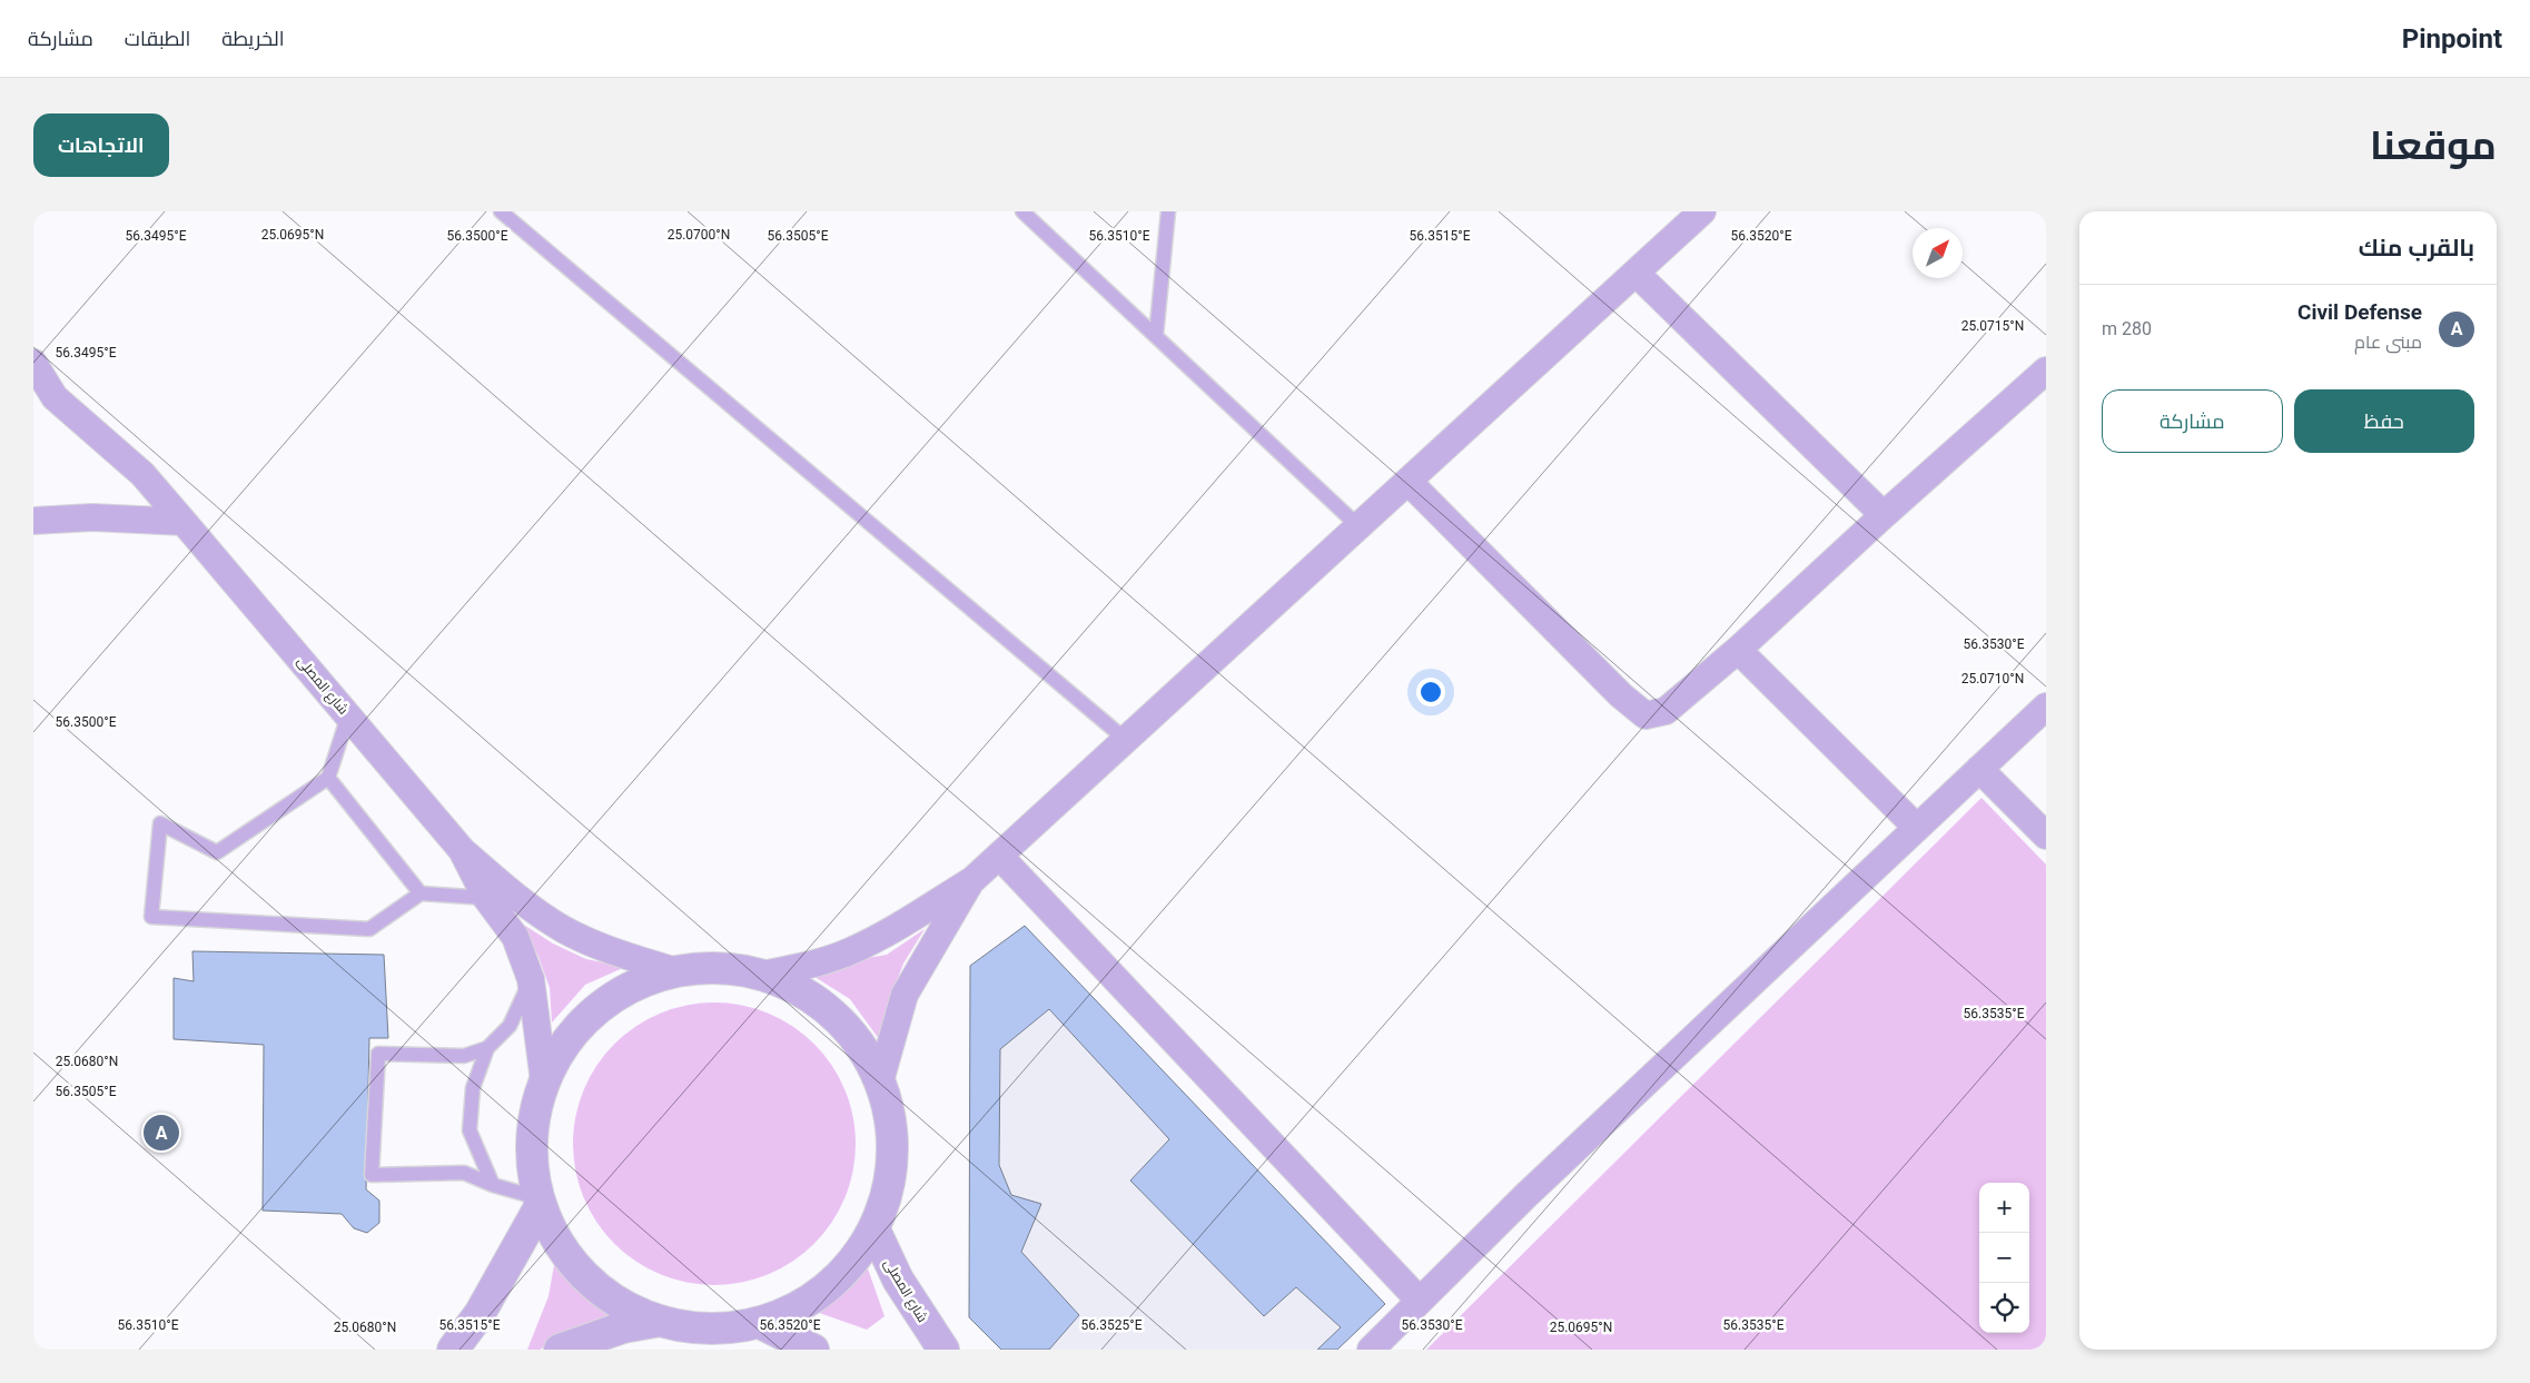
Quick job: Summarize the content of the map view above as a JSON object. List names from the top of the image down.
{
  "streets": {
    "street": ["شارع المصلى"]
  },
  "north": "top right",
  "page": {
    "header": "Pinpoint",
    "nav": ["الخريطة", "الطبقات", "مشاركة"],
    "title": "موقعنا",
    "buttons": [
      "الاتجاهات",
      ["حفظ", "مشاركة"]
    ],
    "heading": "بالقرب منك",
    "list": [
      {
        "mark": "A",
        "name": "Civil Defense",
        "note": "مبنى عام",
        "value": "280 m"
      }
    ],
    "pins": "A",
    "map_buttons": ["+", "−"]
  },
  "coordinates": [
    "25.0695°N",
    "25.0700°N",
    "56.3495°E",
    "56.3500°E",
    "56.3505°E",
    "56.3515°E",
    "56.3510°E",
    "56.3520°E",
    "25.0715°N",
    "56.3530°E",
    "25.0710°N",
    "56.3535°E",
    "25.0680°N",
    "56.3525°E"
  ]
}
